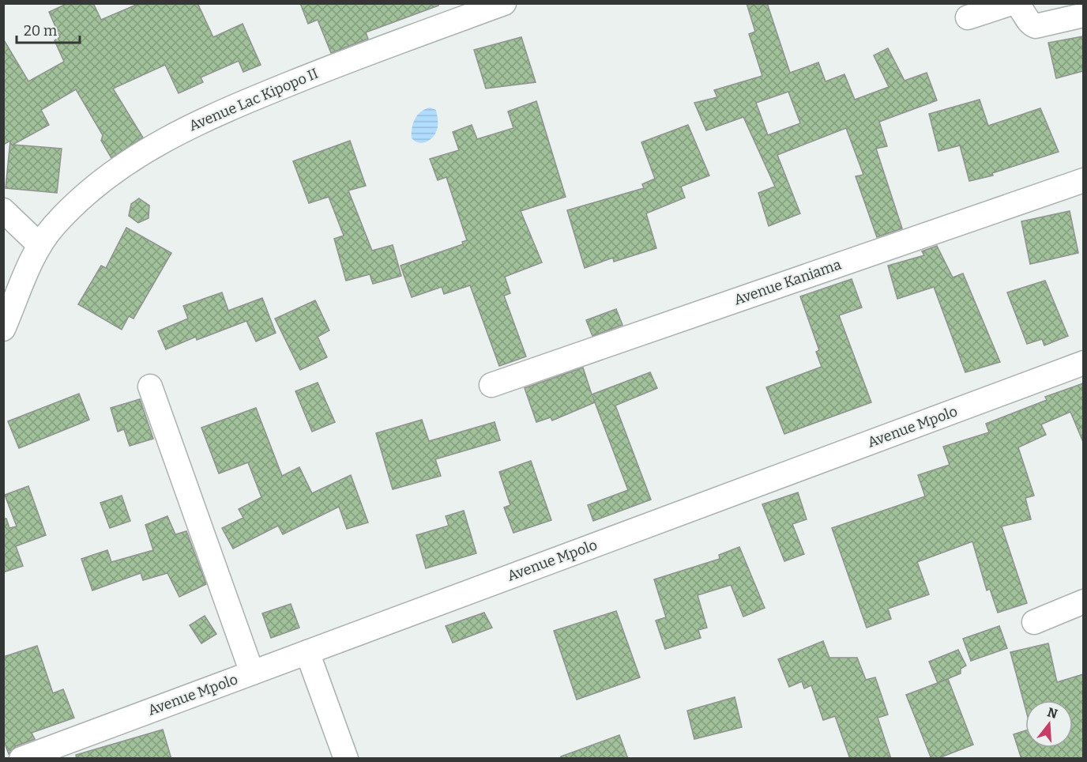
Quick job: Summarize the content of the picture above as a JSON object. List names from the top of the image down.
{
  "streets": {
    "street": ["Avenue Lac Kipopo II", "Avenue Kaniama", "Avenue Mpolo"]
  },
  "scale_bar": "20 m",
  "north": "top"
}
